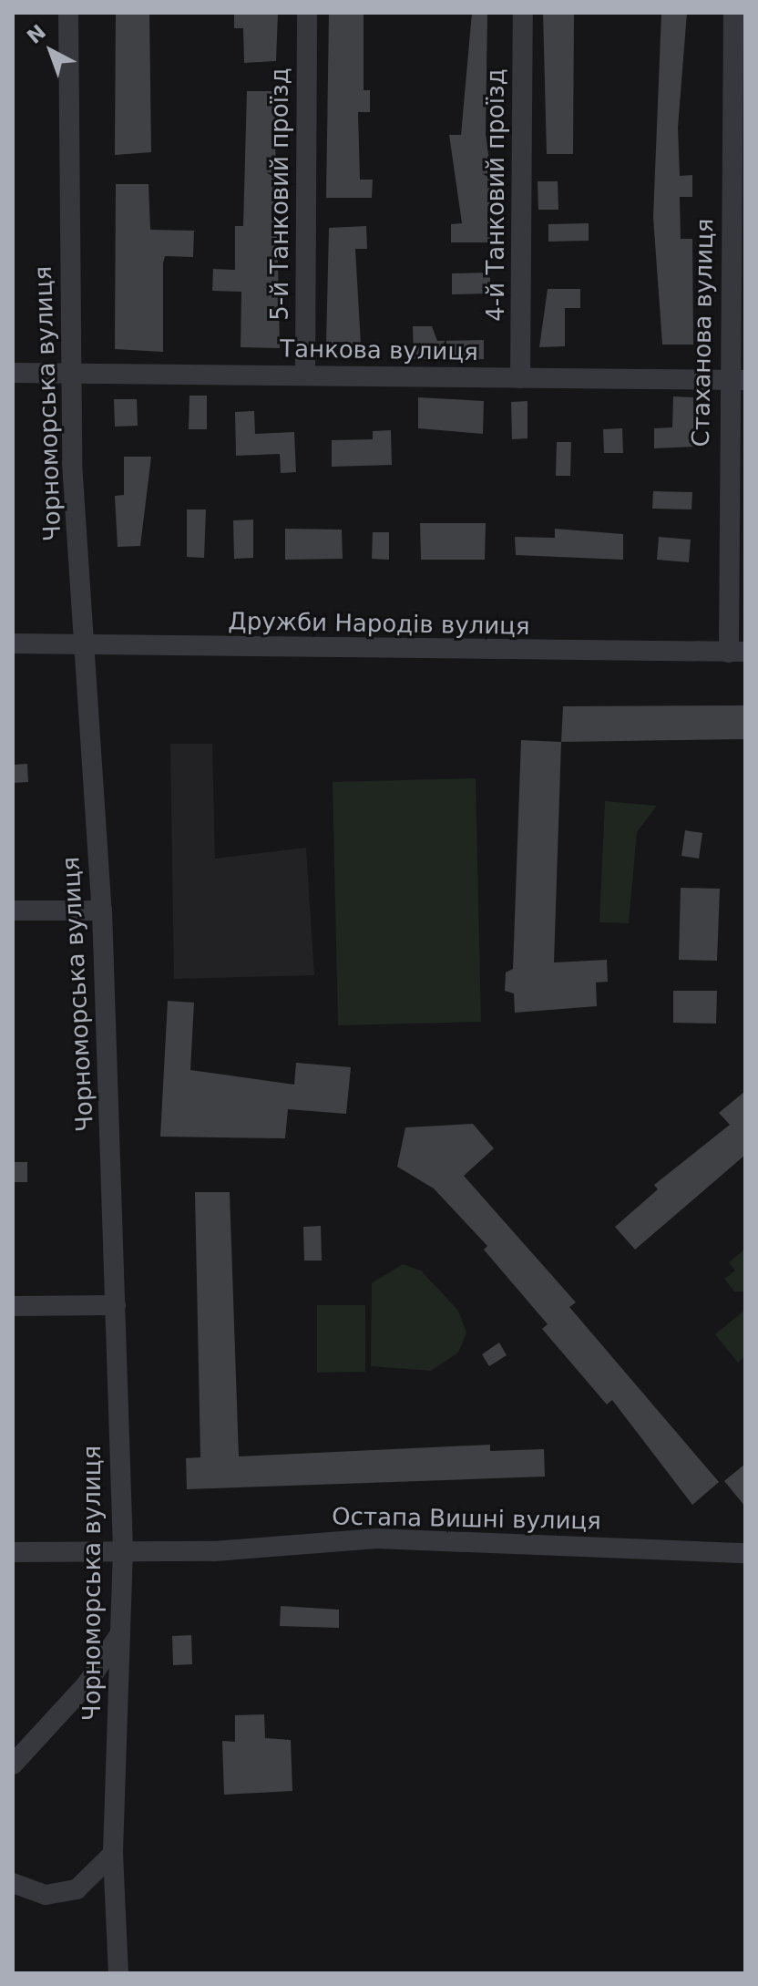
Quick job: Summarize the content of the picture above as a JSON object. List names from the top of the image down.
{
  "streets": {
    "street": [
      "5-й Танковий проїзд",
      "4-й Танковий проїзд",
      "Стаханова вулиця",
      "Танкова вулиця",
      "Чорноморська вулиця",
      "Дружби Народів вулиця",
      "Остапа Вишні вулиця"
    ]
  },
  "crossings": [
    ["5-й Танковий проїзд", "Танкова вулиця"],
    ["4-й Танковий проїзд", "Танкова вулиця"],
    ["Стаханова вулиця", "Танкова вулиця"],
    ["Стаханова вулиця", "Дружби Народів вулиця"],
    ["Танкова вулиця", "Чорноморська вулиця"],
    ["Чорноморська вулиця", "Дружби Народів вулиця"],
    ["Чорноморська вулиця", "Остапа Вишні вулиця"]
  ],
  "north": "top left"
}
